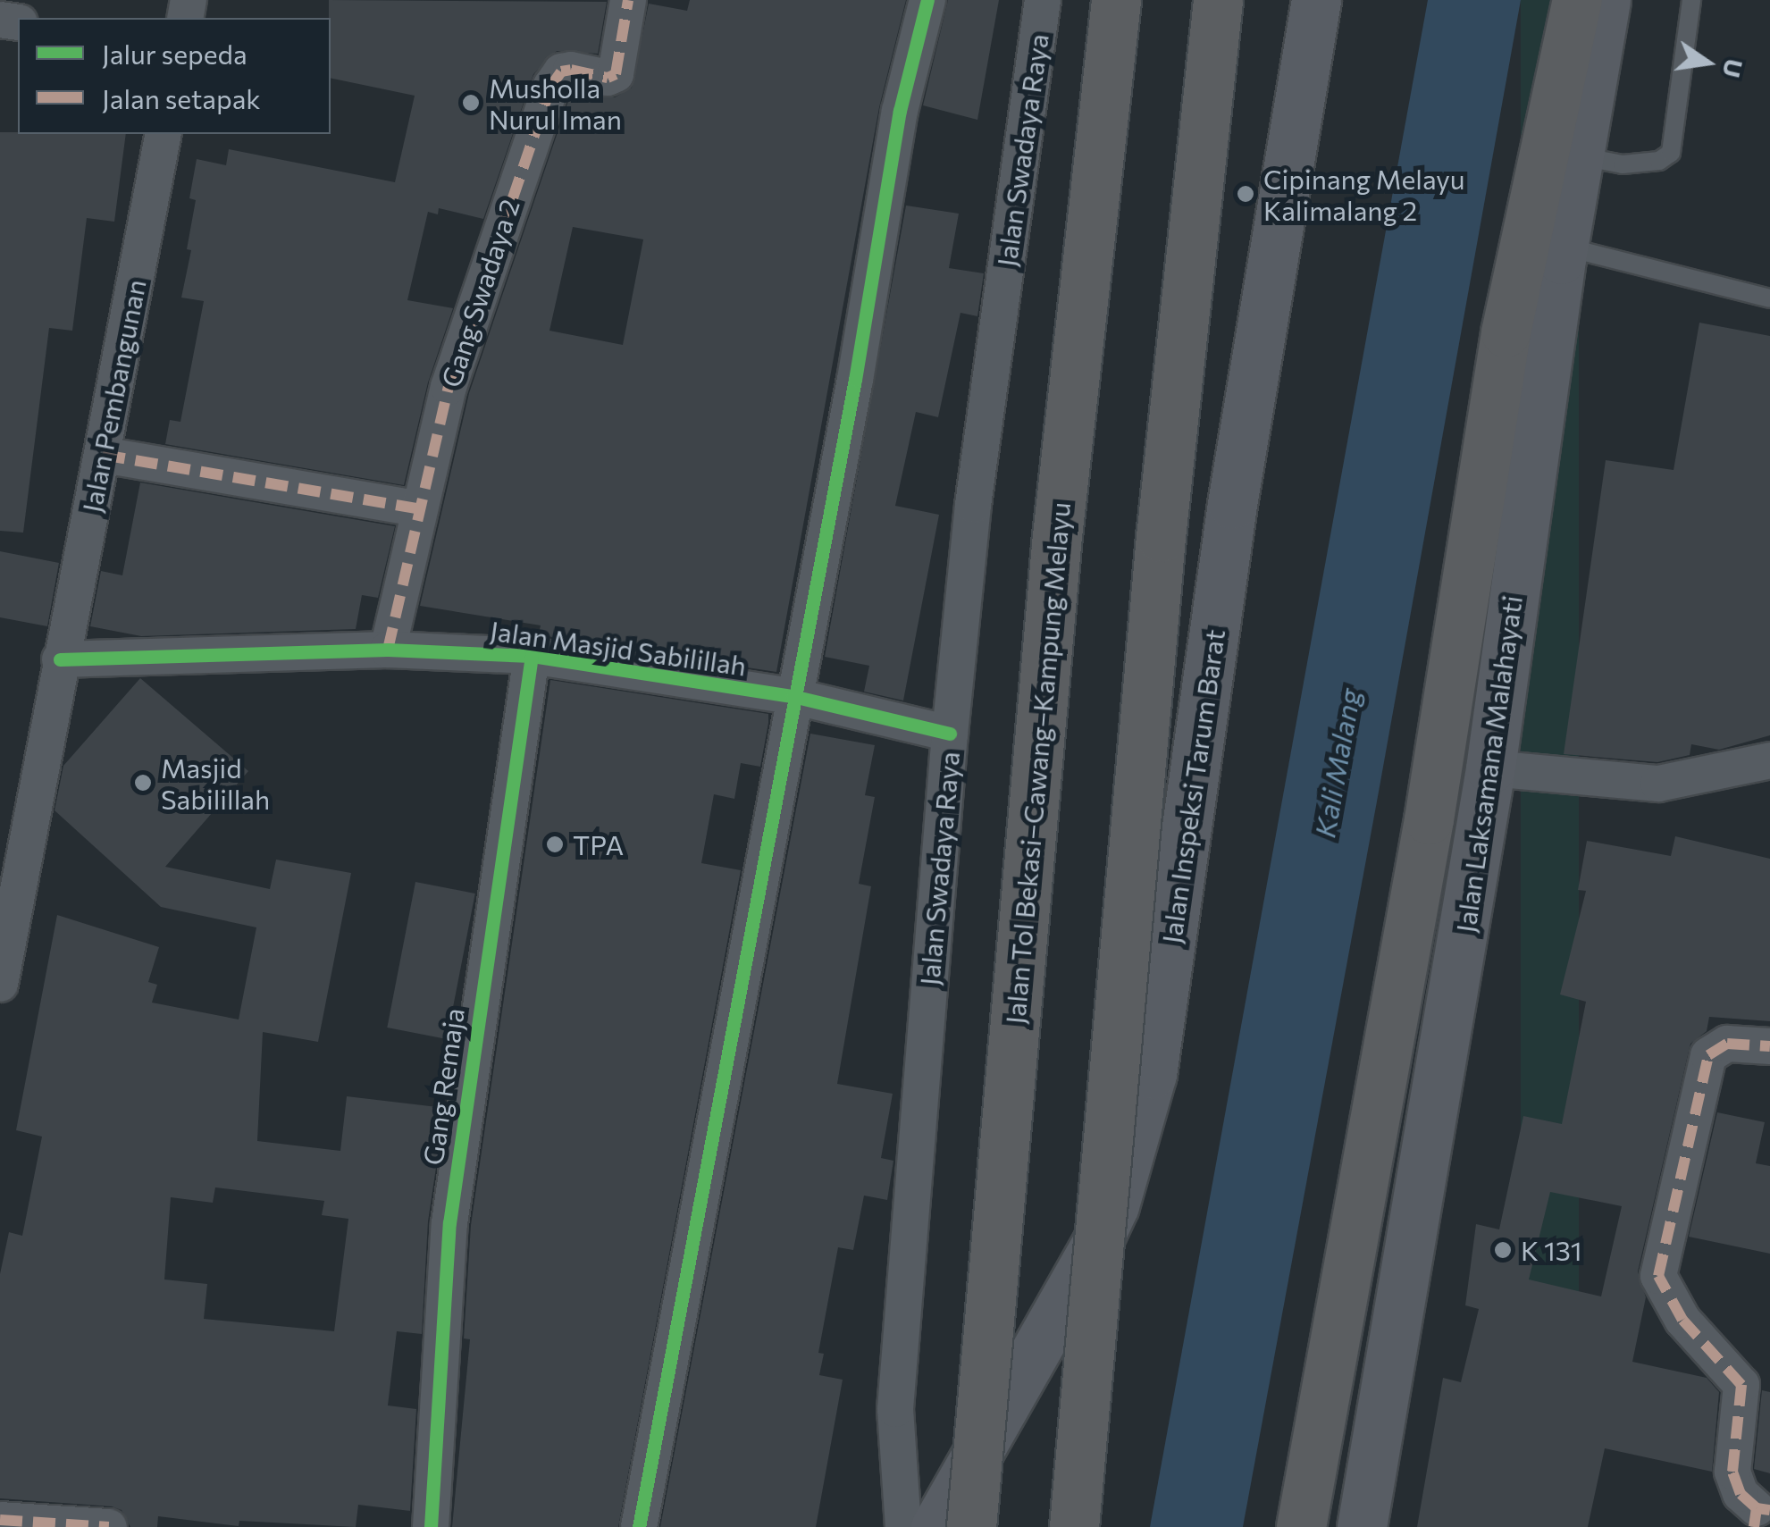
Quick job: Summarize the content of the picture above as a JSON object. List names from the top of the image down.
{
  "streets": {
    "highway": ["Jalan Tol Bekasi–Cawang–Kampung Melayu"],
    "main road": ["Jalan Laksamana Malahayati", "Jalan Inspeksi Tarum Barat"],
    "street": [
      "Jalan Swadaya Raya",
      "Gang Swadaya 2",
      "Jalan Pembangunan",
      "Jalan Masjid Sabilillah",
      "Gang Remaja"
    ]
  },
  "crossings": [
    ["Jalan Swadaya Raya", "Jalan Masjid Sabilillah"],
    ["Gang Swadaya 2", "Jalan Masjid Sabilillah"],
    ["Jalan Pembangunan", "Jalan Masjid Sabilillah"],
    ["Jalan Masjid Sabilillah", "Gang Remaja"]
  ],
  "water": ["Kali Malang"],
  "places": [
    "Musholla Nurul Iman",
    "Cipinang Melayu Kalimalang 2",
    "Masjid Sabilillah",
    "TPA",
    "K 131"
  ],
  "legend": ["Jalur sepeda", "Jalan setapak"],
  "north": "right"
}
